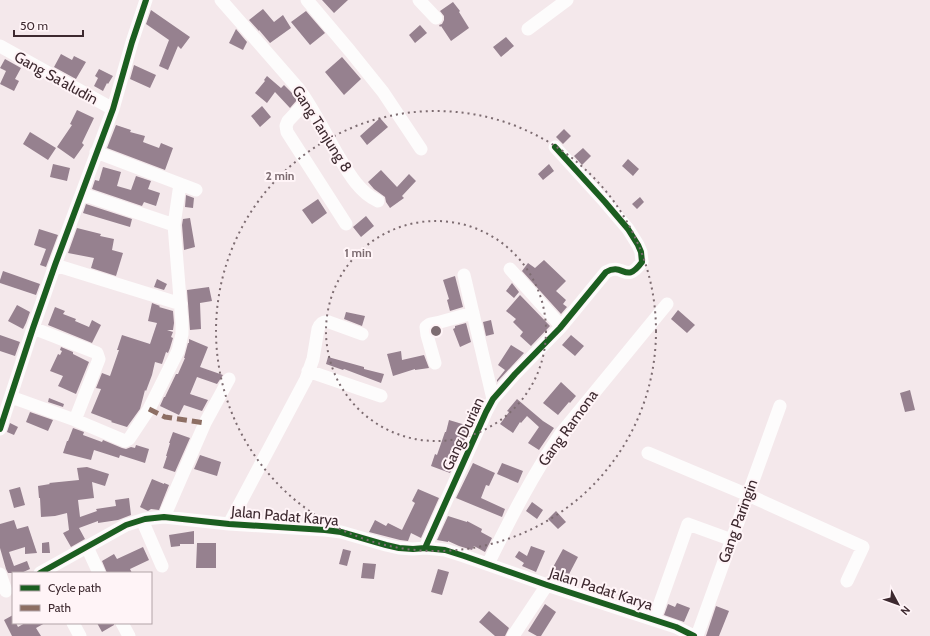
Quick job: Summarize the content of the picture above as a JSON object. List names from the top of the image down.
{
  "streets": {
    "street": [
      "Gang Sa'aludin",
      "Gang Tanjung 8",
      "Gang Ramona",
      "Gang Durian",
      "Jalan Padat Karya",
      "Gang Paringin"
    ]
  },
  "crossings": [
    ["Gang Ramona", "Jalan Padat Karya"],
    ["Gang Durian", "Jalan Padat Karya"],
    ["Jalan Padat Karya", "Gang Paringin"]
  ],
  "legend": ["Cycle path", "Path"],
  "scale_bar": "50 m",
  "north": "bottom right",
  "rings": ["2 min", "1 min"]
}
